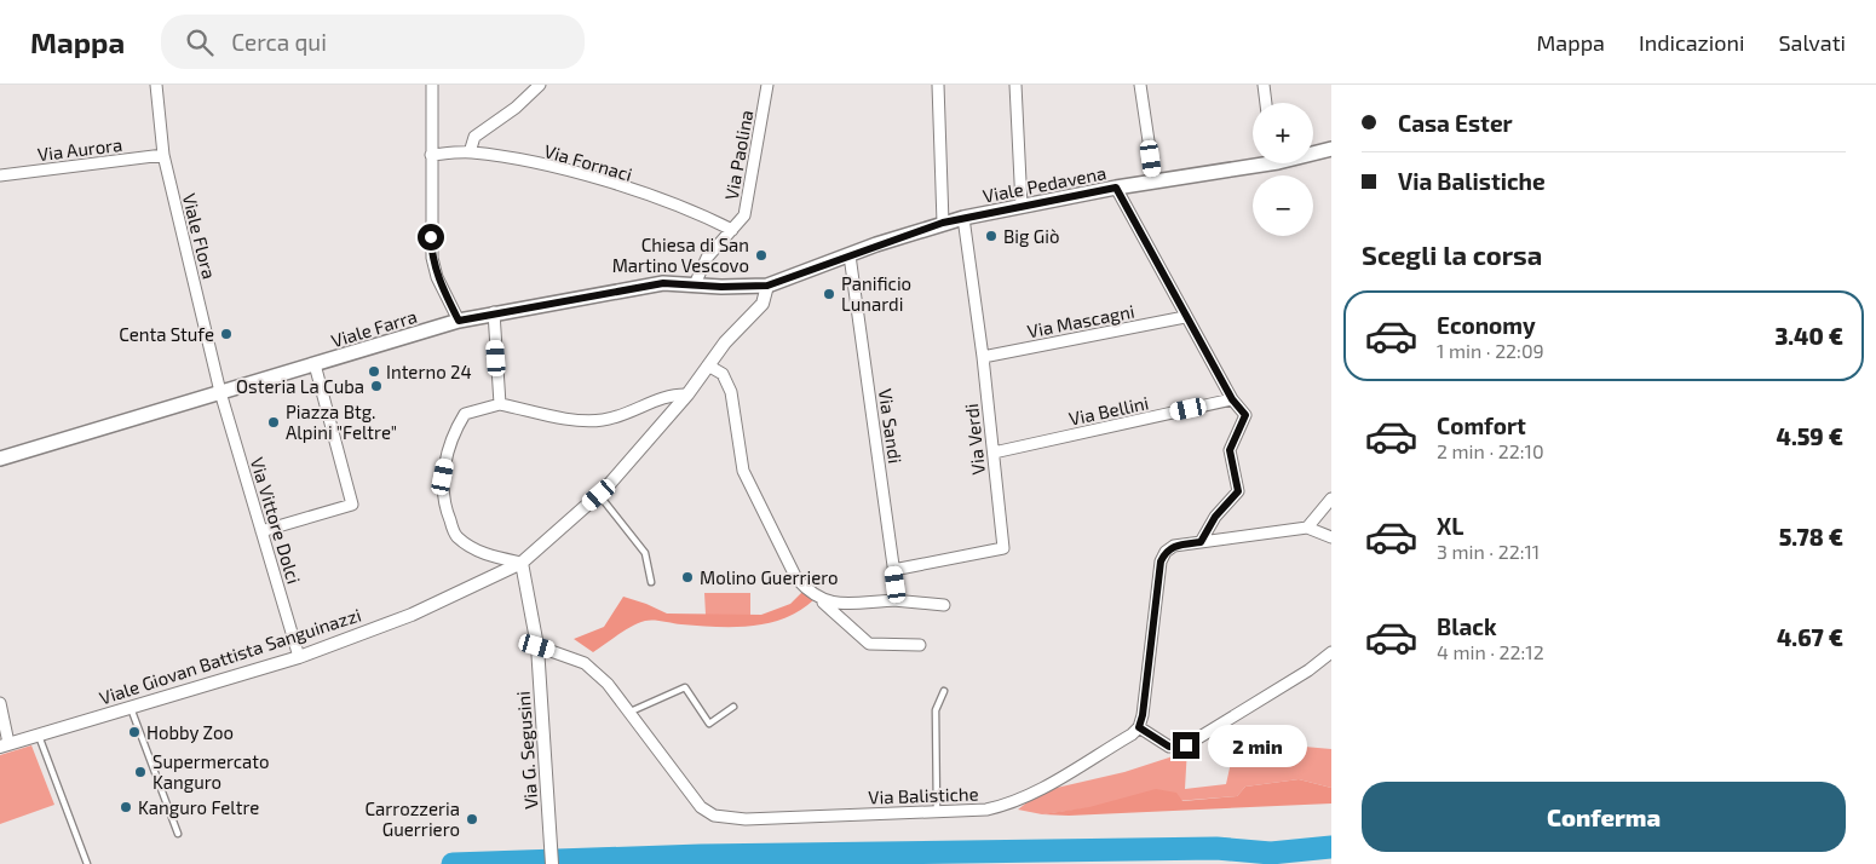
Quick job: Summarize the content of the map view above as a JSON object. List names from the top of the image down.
{
  "streets": {
    "main road": ["Viale Pedavena", "Viale Farra"],
    "street": [
      "Via Aurora",
      "Via Paolina",
      "Via Fornaci",
      "Viale Flora",
      "Via Mascagni",
      "Via Bellini",
      "Via Sandi",
      "Via Verdi",
      "Via Vittore Dolci",
      "Viale Giovan Battista Sanguinazzi",
      "Via G. Segusini",
      "Via Balistiche"
    ]
  },
  "crossings": [
    ["Via Aurora", "Viale Flora"],
    ["Via Paolina", "Via Fornaci"],
    ["Via Paolina", "Viale Farra"],
    ["Viale Pedavena", "Viale Farra"],
    ["Viale Pedavena", "Via Sandi"],
    ["Viale Pedavena", "Via Verdi"],
    ["Viale Pedavena", "Viale Giovan Battista Sanguinazzi"],
    ["Viale Flora", "Viale Farra"],
    ["Viale Flora", "Via Vittore Dolci"],
    ["Via Mascagni", "Via Verdi"],
    ["Viale Farra", "Via Vittore Dolci"],
    ["Viale Farra", "Viale Giovan Battista Sanguinazzi"],
    ["Via Bellini", "Via Verdi"],
    ["Via Sandi", "Via Verdi"],
    ["Via Vittore Dolci", "Viale Giovan Battista Sanguinazzi"],
    ["Viale Giovan Battista Sanguinazzi", "Via G. Segusini"],
    ["Via G. Segusini", "Via Balistiche"]
  ],
  "places": [
    "Big Giò",
    "Chiesa di San Martino Vescovo",
    "Panificio Lunardi",
    "Centa Stufe",
    "Interno 24",
    "Osteria La Cuba",
    "Piazza Btg. Alpini \"Feltre\"",
    "Molino Guerriero",
    "Hobby Zoo",
    "Supermercato Kanguro",
    "Kanguro Feltre",
    "Carrozzeria Guerriero"
  ],
  "page": {
    "header": "Mappa",
    "search": "Cerca qui",
    "nav": ["Mappa", "Indicazioni", "Salvati"],
    "banner": ["Casa Ester", "Via Balistiche"],
    "map_buttons": ["+", "−"],
    "heading": "Scegli la corsa",
    "list": [
      {
        "name": "Economy",
        "note": "1 min · 22:09",
        "value": "3.40 €"
      },
      {
        "name": "Comfort",
        "note": "2 min · 22:10",
        "value": "4.59 €"
      },
      {
        "name": "XL",
        "note": "3 min · 22:11",
        "value": "5.78 €"
      },
      {
        "name": "Black",
        "note": "4 min · 22:12",
        "value": "4.67 €"
      }
    ],
    "bubble": "2 min",
    "buttons": "Conferma"
  }
}
